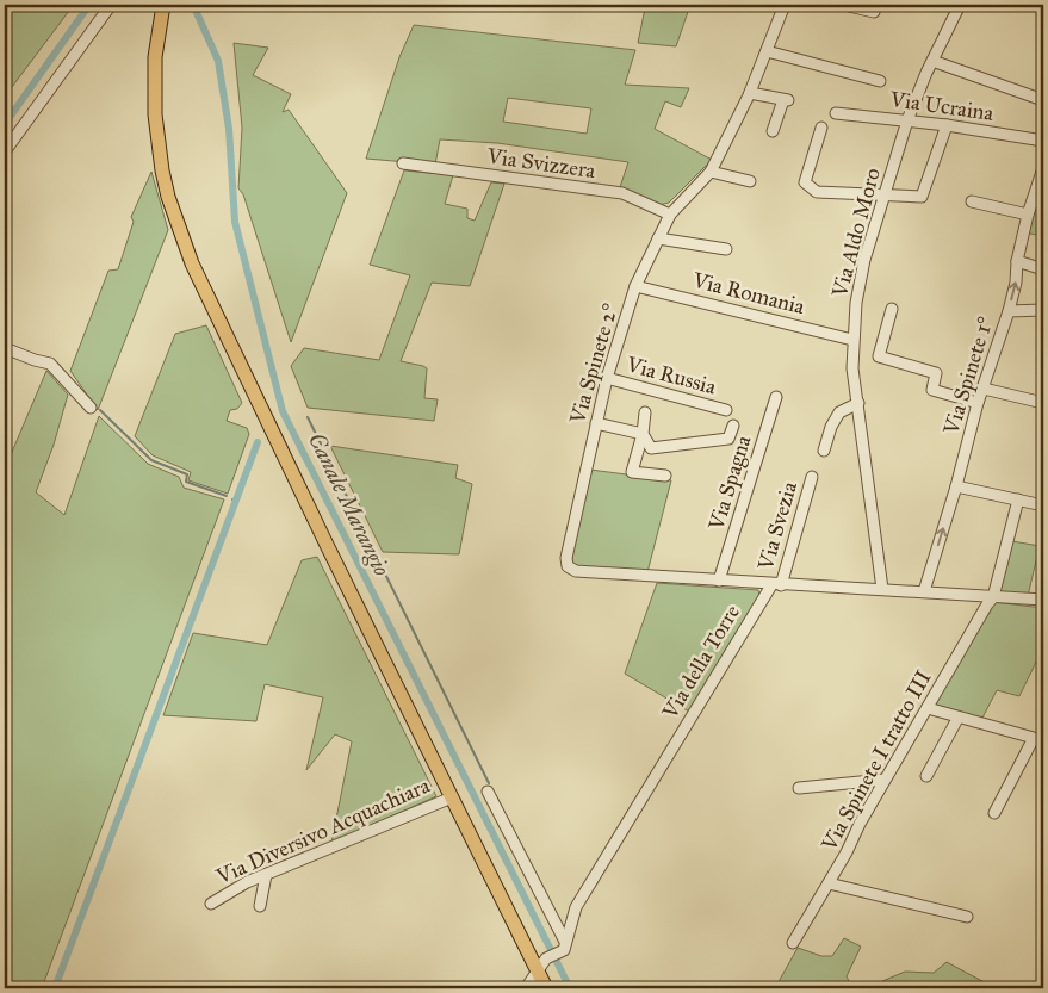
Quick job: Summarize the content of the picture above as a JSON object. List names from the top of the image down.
{
  "streets": {
    "main road": ["Via Diversivo Acquachiara"],
    "street": [
      "Via Ucraina",
      "Via Svizzera",
      "Via Aldo Moro",
      "Via Romania",
      "Via Spinete 2°",
      "Via Russia",
      "Via Spinete 1°",
      "Via Spagna",
      "Via Svezia",
      "Via della Torre",
      "Via Spinete I tratto III"
    ]
  },
  "crossings": [
    ["Via Ucraina", "Via Aldo Moro"],
    ["Via Svizzera", "Via Spinete 2°"],
    ["Via Aldo Moro", "Via Romania"],
    ["Via Romania", "Via Spinete 2°"],
    ["Via Spinete 2°", "Via Russia"],
    ["Via Spinete 2°", "Via Spagna"],
    ["Via Spinete 2°", "Via Svezia"],
    ["Via Spinete 2°", "Via della Torre"],
    ["Via Svezia", "Via della Torre"]
  ],
  "one_way": ["Via Spinete 1°"],
  "water": ["Canale Marangio"]
}
